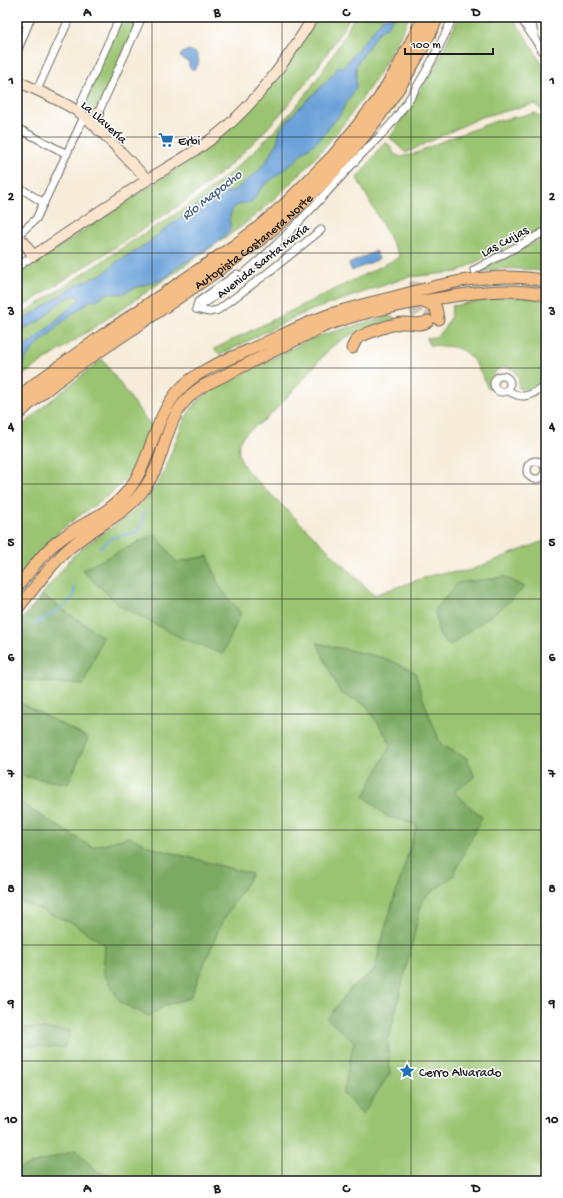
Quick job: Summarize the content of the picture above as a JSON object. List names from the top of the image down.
{
  "streets": {
    "highway": ["Autopista Costanera Norte"],
    "street": ["La Llavería", "Las Cuijas", "Avenida Santa María"]
  },
  "water": ["Río Mapocho"],
  "places": {
    "supermarket": ["Erbi"],
    "place": ["Cerro Alvarado"]
  },
  "scale_bar": "100 m",
  "grid": {
    "columns": [
      "A",
      "B",
      "C",
      "D"
    ],
    "rows": [
      "1",
      "2",
      "3",
      "4",
      "5",
      "6",
      "7",
      "8",
      "9",
      "10"
    ]
  }
}
